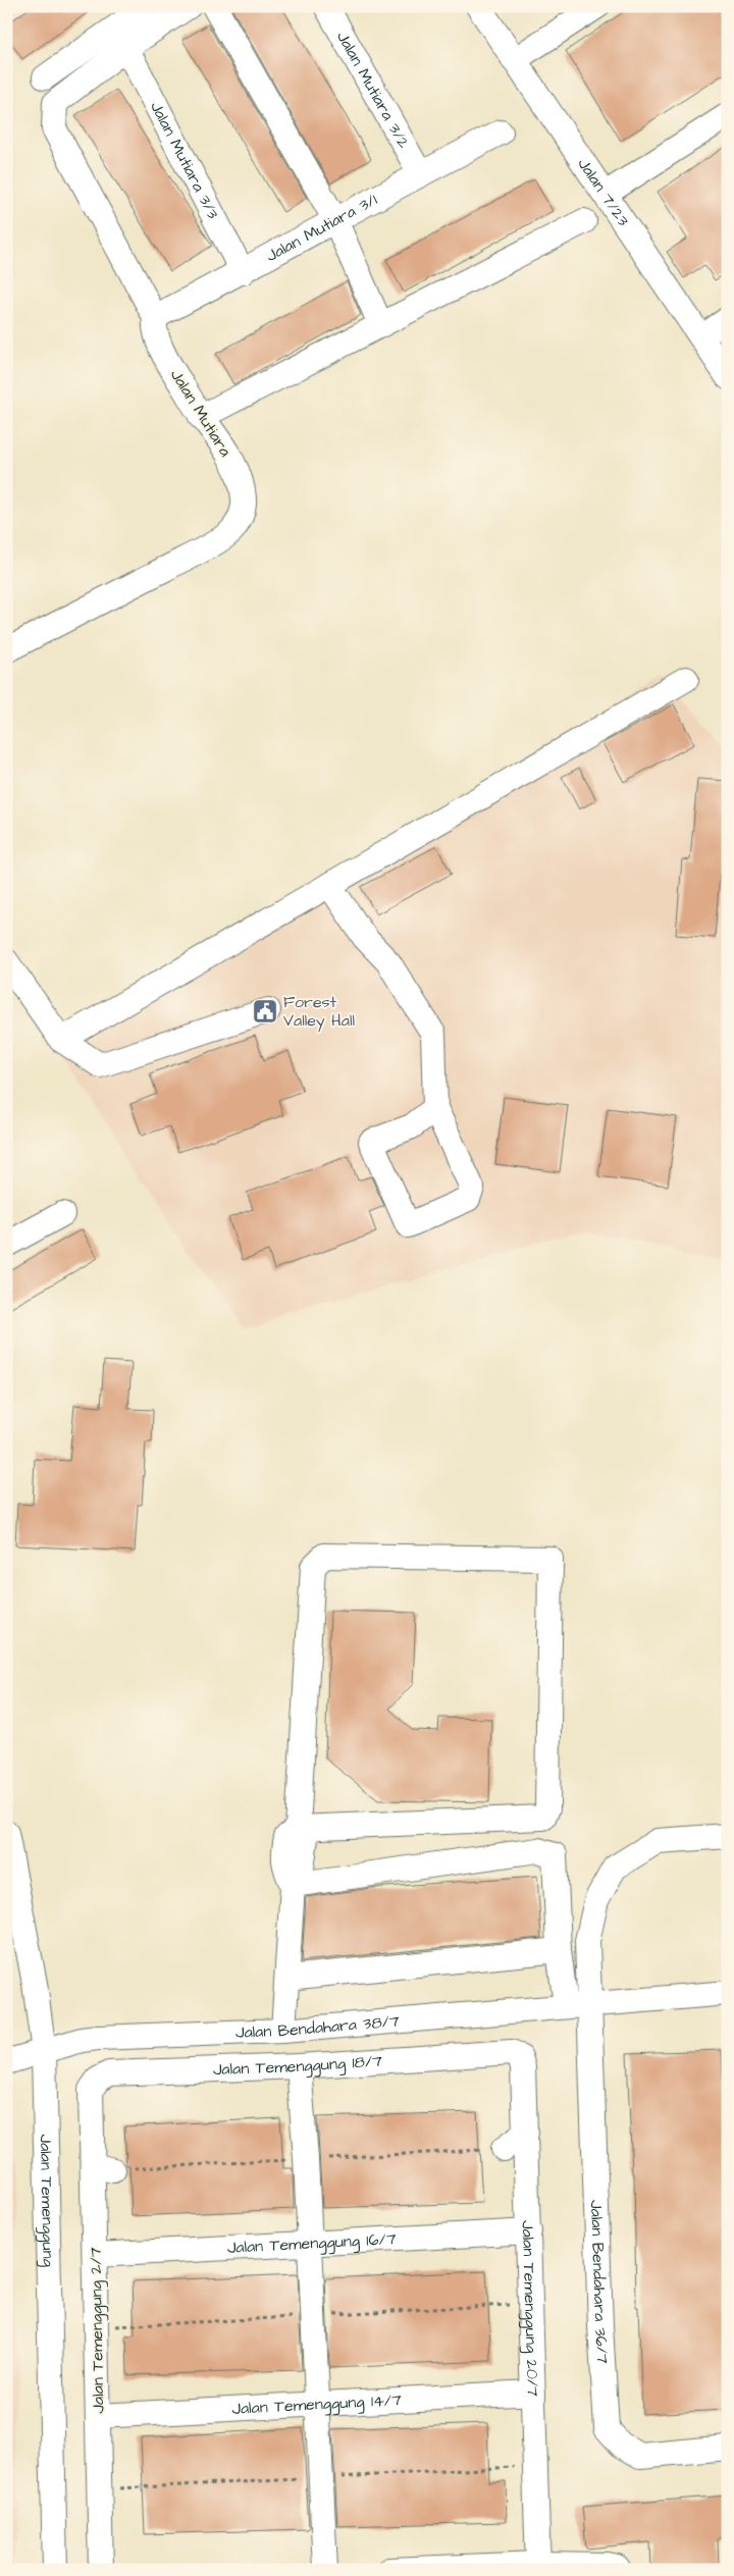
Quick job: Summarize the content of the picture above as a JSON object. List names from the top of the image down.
{
  "streets": {
    "street": [
      "Jalan Mutiara 3/2",
      "Jalan Mutiara 3/3",
      "Jalan 7/23",
      "Jalan Mutiara 3/1",
      "Jalan Mutiara",
      "Jalan Bendahara 38/7",
      "Jalan Temenggung 18/7",
      "Jalan Temenggung",
      "Jalan Temenggung 16/7",
      "Jalan Bendahara 36/7",
      "Jalan Temenggung 20/7",
      "Jalan Temenggung 2/7",
      "Jalan Temenggung 14/7"
    ]
  },
  "crossings": [
    ["Jalan Mutiara 3/2", "Jalan Mutiara 3/1"],
    ["Jalan Mutiara 3/3", "Jalan Mutiara 3/1"],
    ["Jalan Mutiara 3/3", "Jalan Mutiara"],
    ["Jalan Mutiara 3/1", "Jalan Mutiara"],
    ["Jalan Bendahara 38/7", "Jalan Temenggung"],
    ["Jalan Bendahara 38/7", "Jalan Bendahara 36/7"],
    ["Jalan Temenggung 18/7", "Jalan Temenggung 20/7"],
    ["Jalan Temenggung 18/7", "Jalan Temenggung 2/7"],
    ["Jalan Temenggung 16/7", "Jalan Temenggung 20/7"],
    ["Jalan Temenggung 16/7", "Jalan Temenggung 2/7"],
    ["Jalan Temenggung 20/7", "Jalan Temenggung 14/7"],
    ["Jalan Temenggung 2/7", "Jalan Temenggung 14/7"]
  ],
  "places": {
    "public building": ["Forest Valley Hall"]
  }
}
